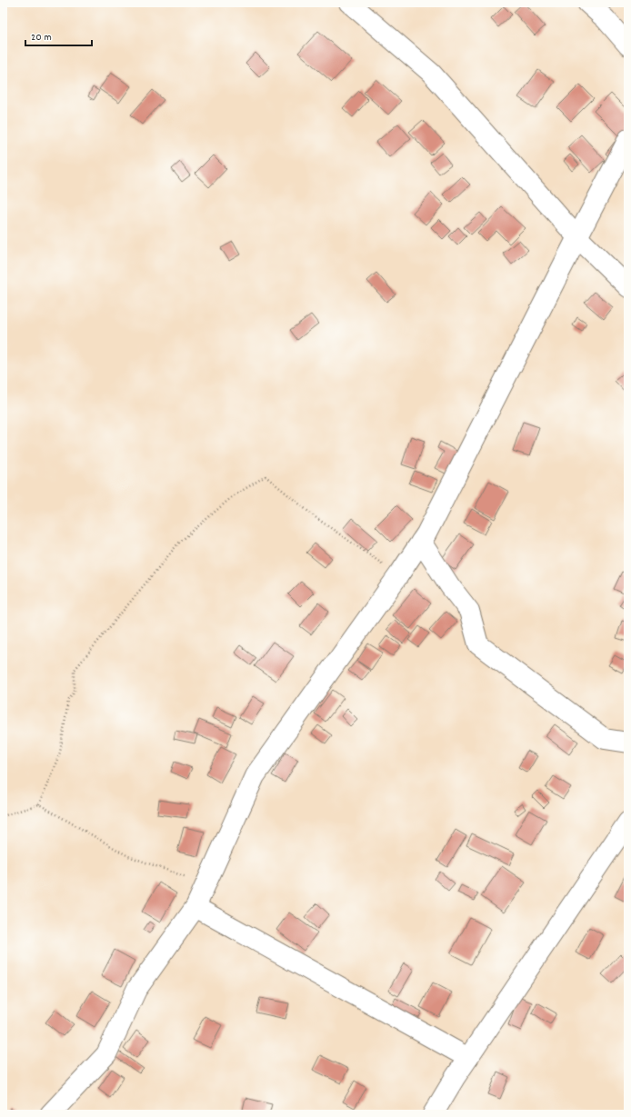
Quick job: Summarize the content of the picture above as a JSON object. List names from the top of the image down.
{
  "scale_bar": "20 m"
}
